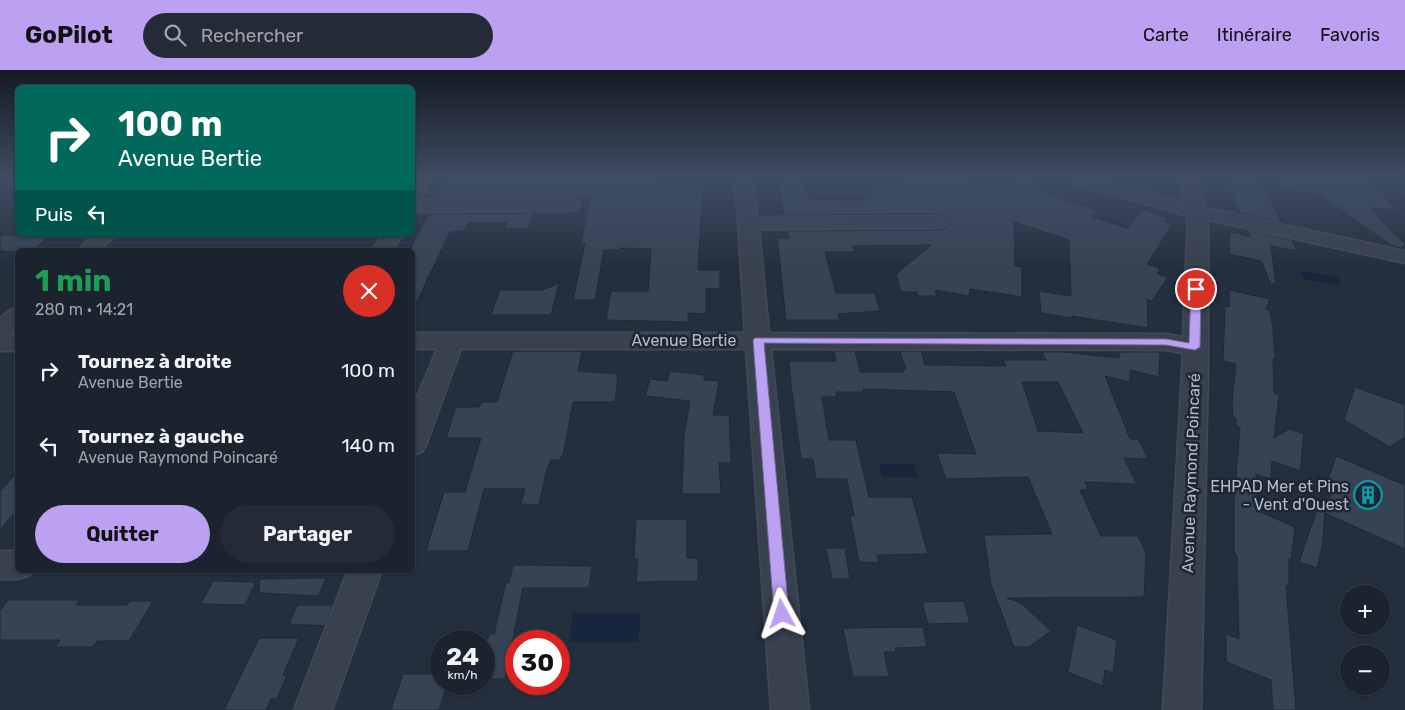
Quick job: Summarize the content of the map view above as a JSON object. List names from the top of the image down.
{
  "streets": {
    "street": ["Avenue Bertie", "Avenue Raymond Poincaré"]
  },
  "crossings": [
    ["Avenue Bertie", "Avenue Raymond Poincaré"]
  ],
  "places": {
    "building": ["EHPAD Mer et Pins - Vent d'Ouest"]
  },
  "page": {
    "header": "GoPilot",
    "search": "Rechercher",
    "nav": ["Carte", "Itinéraire", "Favoris"],
    "turn": ["100 m", "Avenue Bertie"],
    "then": "Puis",
    "heading": ["1 min", "280 m · 14:21"],
    "list": [
      {
        "name": "Tournez à droite",
        "note": "Avenue Bertie",
        "value": "100 m"
      },
      {
        "name": "Tournez à gauche",
        "note": "Avenue Raymond Poincaré",
        "value": "140 m"
      }
    ],
    "buttons": ["Quitter", "Partager"],
    "map_buttons": ["+", "−"],
    "speed": "24 km/h",
    "limit": "30"
  }
}
